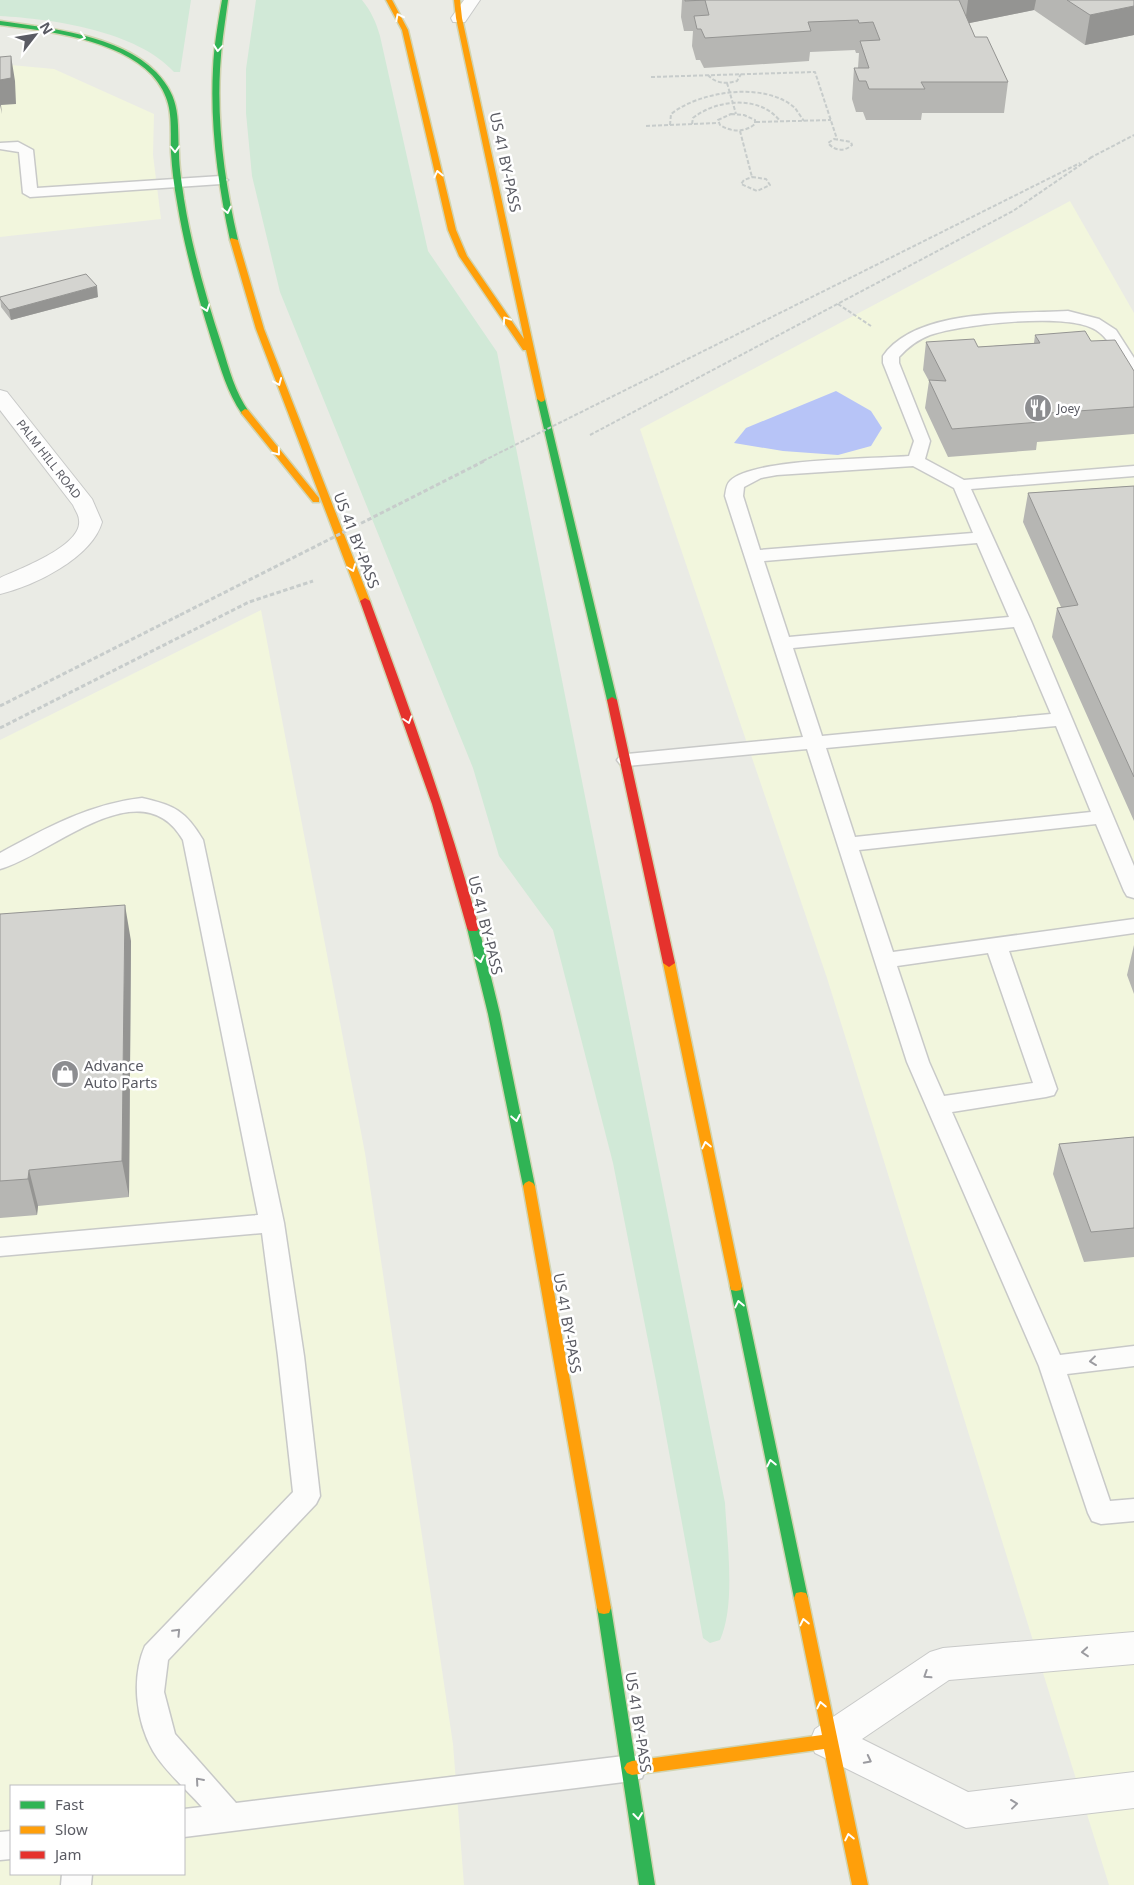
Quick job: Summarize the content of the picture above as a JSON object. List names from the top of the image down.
{
  "streets": {
    "main road": ["US 41 BY-PASS"],
    "street": ["PALM HILL ROAD"]
  },
  "places": {
    "restaurant": ["Joey"],
    "shop": ["Advance Auto Parts"]
  },
  "legend": ["Fast", "Slow", "Jam"],
  "north": "top right"
}
